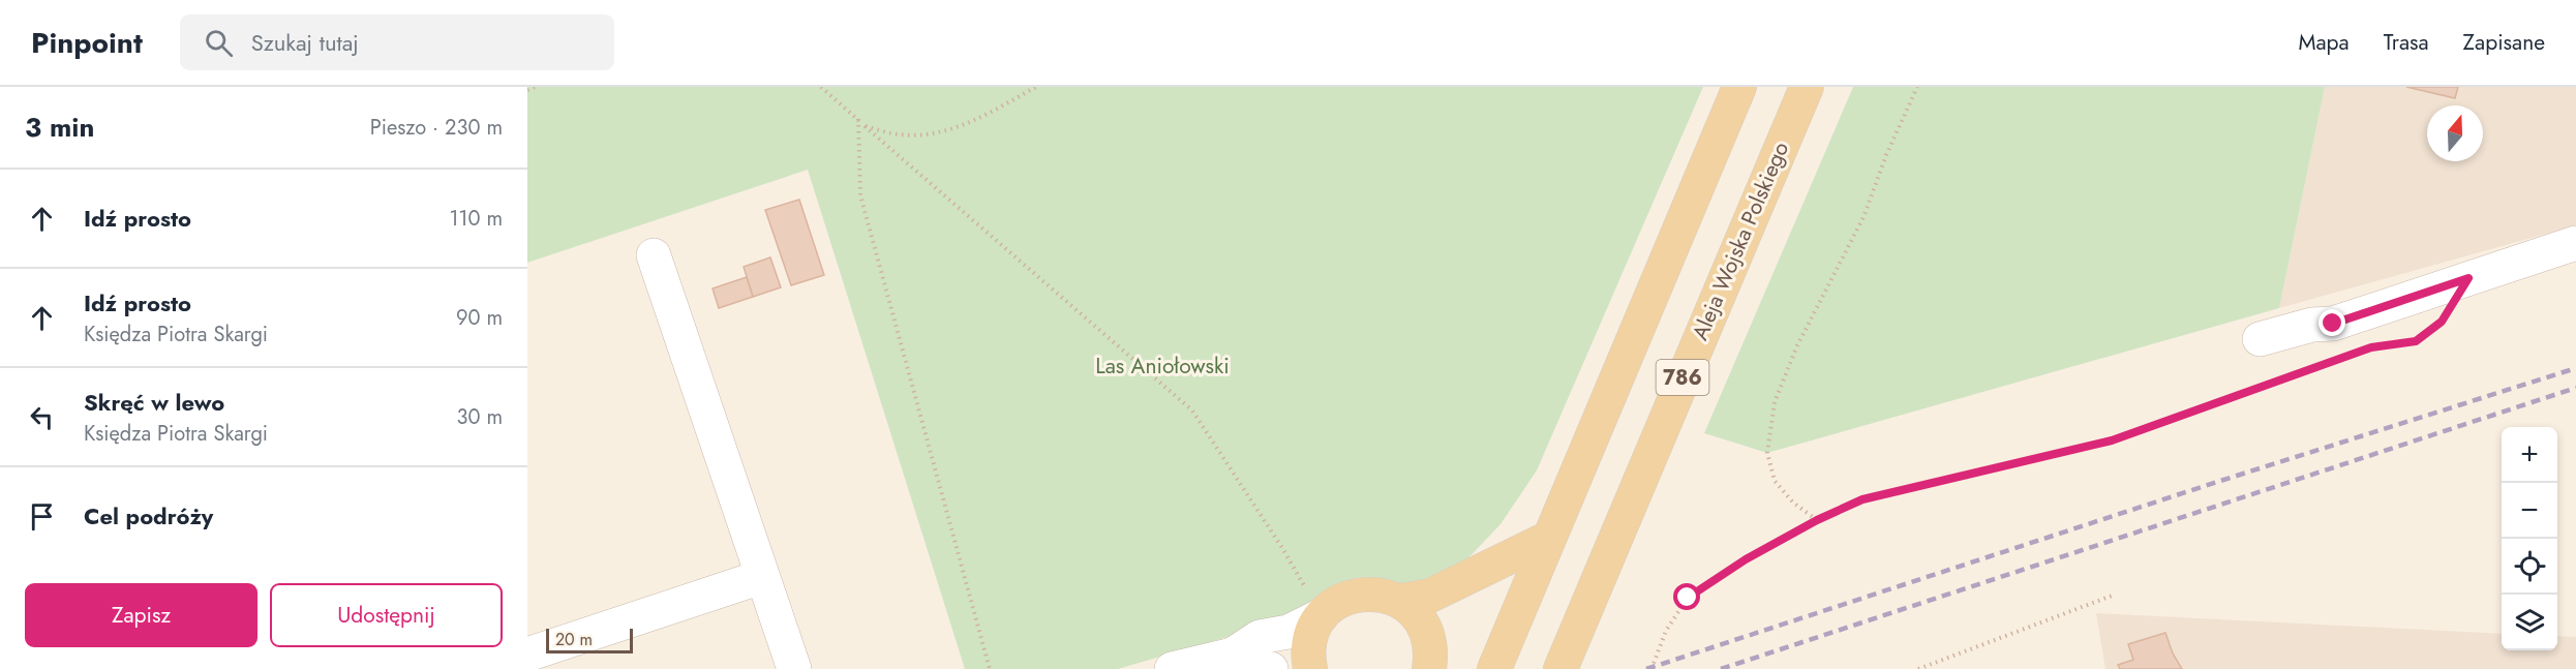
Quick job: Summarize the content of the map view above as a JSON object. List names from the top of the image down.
{
  "streets": {
    "main road": ["Aleja Wojska Polskiego", "786"]
  },
  "parks": ["Las Aniołowski"],
  "scale_bar": "20 m",
  "north": "top",
  "page": {
    "header": "Pinpoint",
    "search": "Szukaj tutaj",
    "nav": ["Mapa", "Trasa", "Zapisane"],
    "heading": ["3 min", "Pieszo · 230 m"],
    "list": [
      ["Idź prosto", "110 m"],
      ["Idź prosto", "Księdza Piotra Skargi", "90 m"],
      ["Skręć w lewo", "Księdza Piotra Skargi", "30 m"],
      "Cel podróży"
    ],
    "map_buttons": ["+", "−"],
    "buttons": ["Zapisz", "Udostępnij"],
    "scale": "20 m"
  }
}
